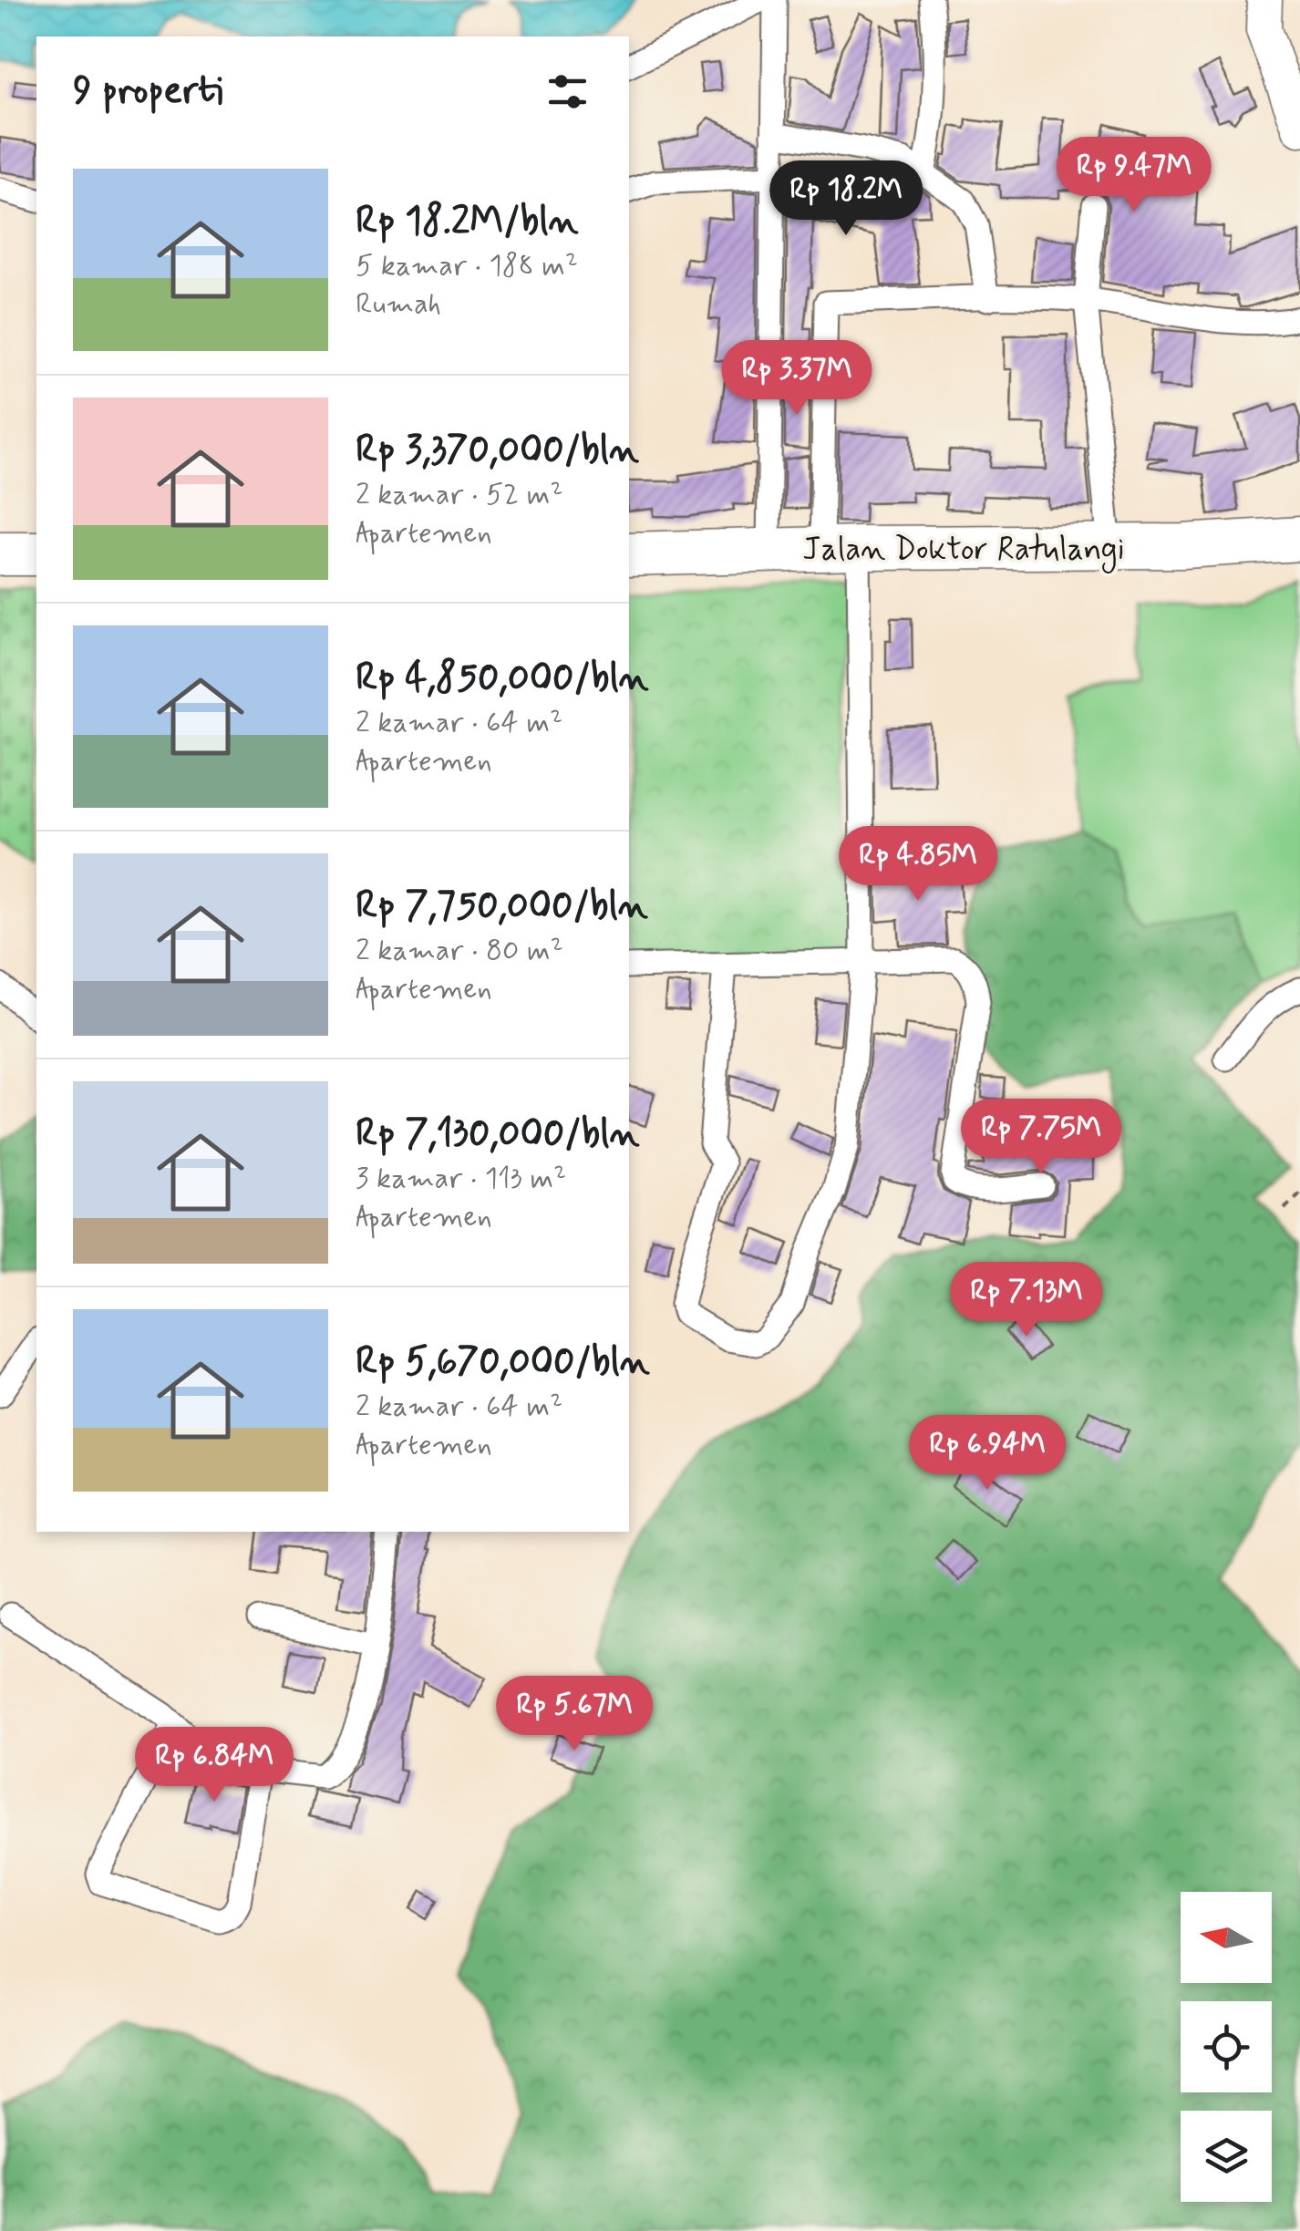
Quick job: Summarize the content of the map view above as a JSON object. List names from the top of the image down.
{
  "streets": {
    "highway": ["Jalan Doktor Ratulangi"]
  },
  "north": "left",
  "page": {
    "heading": "9 properti",
    "price": [
      "Rp 9.47M",
      "Rp 18.2M",
      "Rp 3.37M",
      "Rp 4.85M",
      "Rp 7.75M",
      "Rp 7.13M",
      "Rp 6.94M",
      "Rp 5.67M",
      "Rp 6.84M"
    ],
    "list": [
      {
        "name": "Rp 18.2M/bln",
        "note": "5 kamar · 188 m² · Rumah"
      },
      {
        "name": "Rp 3,370,000/bln",
        "note": "2 kamar · 52 m² · Apartemen"
      },
      {
        "name": "Rp 4,850,000/bln",
        "note": "2 kamar · 64 m² · Apartemen"
      },
      {
        "name": "Rp 7,750,000/bln",
        "note": "2 kamar · 80 m² · Apartemen"
      },
      {
        "name": "Rp 7,130,000/bln",
        "note": "3 kamar · 113 m² · Apartemen"
      },
      {
        "name": "Rp 5,670,000/bln",
        "note": "2 kamar · 64 m² · Apartemen"
      }
    ]
  }
}
